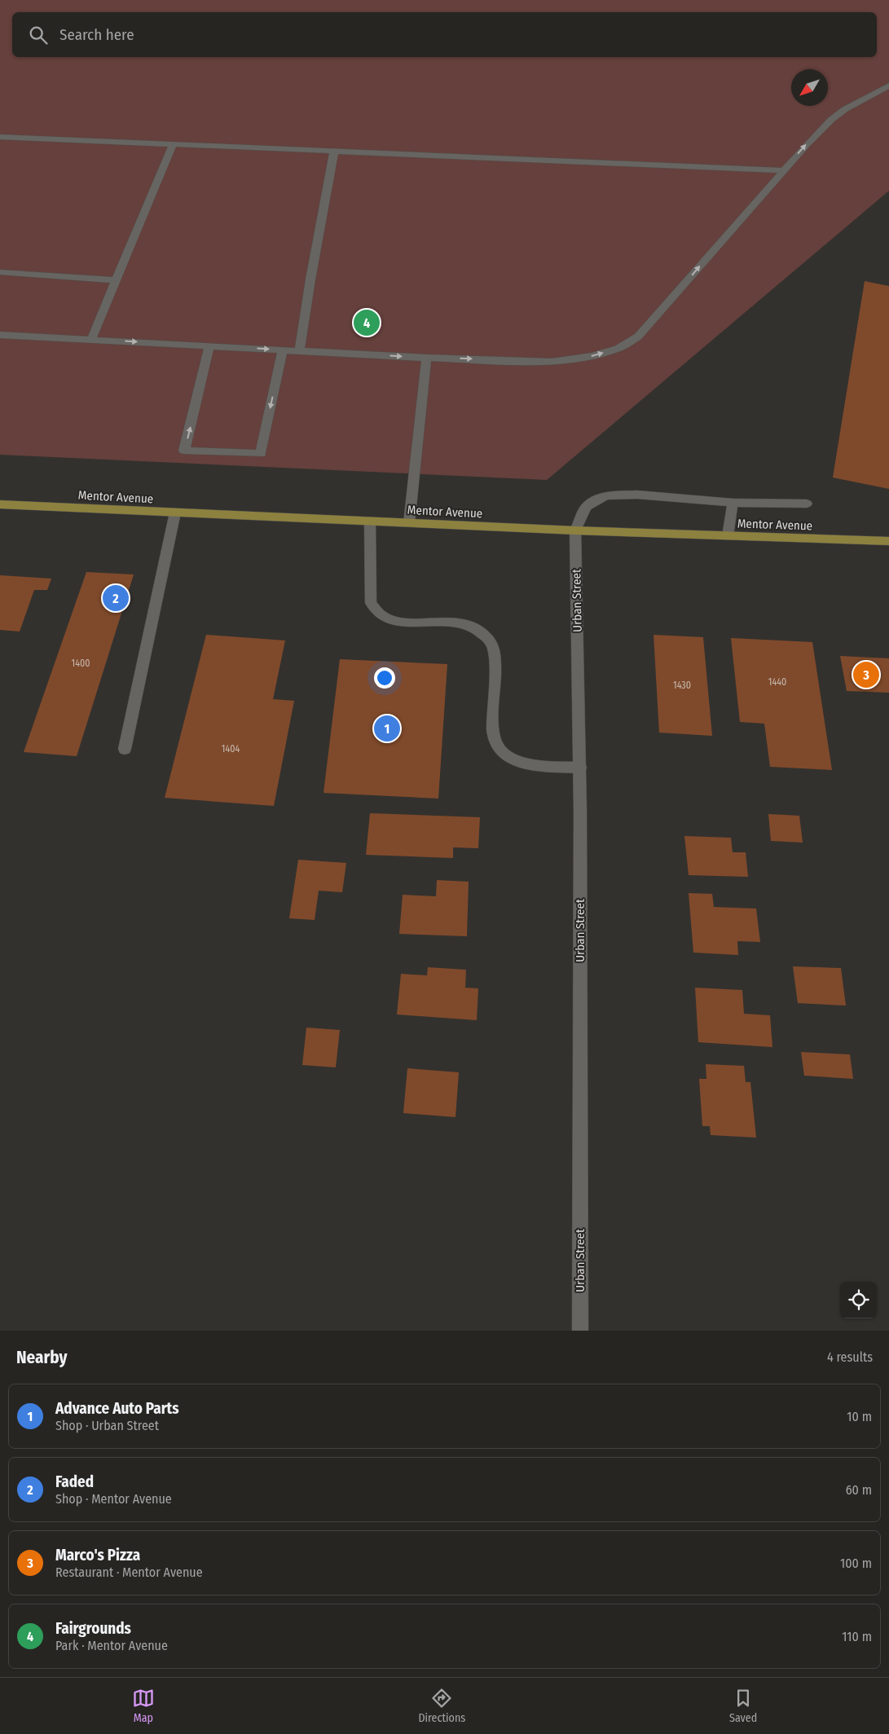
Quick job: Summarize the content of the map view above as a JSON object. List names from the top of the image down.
{
  "streets": {
    "main road": ["Mentor Avenue"],
    "street": ["Urban Street"]
  },
  "crossings": [
    ["Mentor Avenue", "Urban Street"]
  ],
  "house_numbers": [
    "1400",
    "1440",
    "1430",
    "1404"
  ],
  "north": "bottom left",
  "page": {
    "search": "Search here",
    "pins": [
      "4",
      "2",
      "3",
      "1"
    ],
    "heading": ["Nearby", "4 results"],
    "list": [
      {
        "mark": "1",
        "name": "Advance Auto Parts",
        "note": "Shop · Urban Street",
        "value": "10 m"
      },
      {
        "mark": "2",
        "name": "Faded",
        "note": "Shop · Mentor Avenue",
        "value": "60 m"
      },
      {
        "mark": "3",
        "name": "Marco's Pizza",
        "note": "Restaurant · Mentor Avenue",
        "value": "100 m"
      },
      {
        "mark": "4",
        "name": "Fairgrounds",
        "note": "Park · Mentor Avenue",
        "value": "110 m"
      }
    ],
    "nav": ["Map", "Directions", "Saved"]
  }
}
